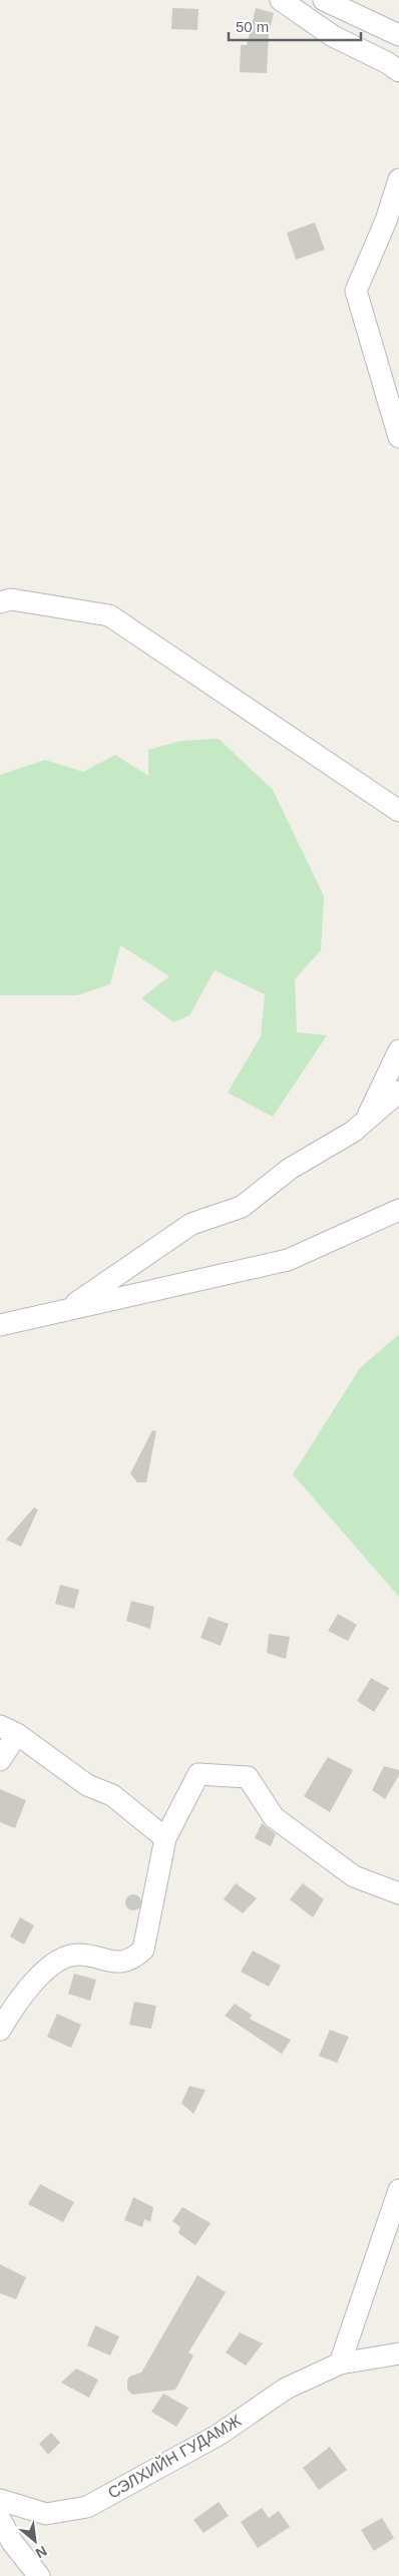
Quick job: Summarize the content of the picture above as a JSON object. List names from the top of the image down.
{
  "streets": {
    "street": ["СЭЛХИЙН ГУДАМЖ"]
  },
  "scale_bar": "50 m",
  "north": "bottom right"
}
